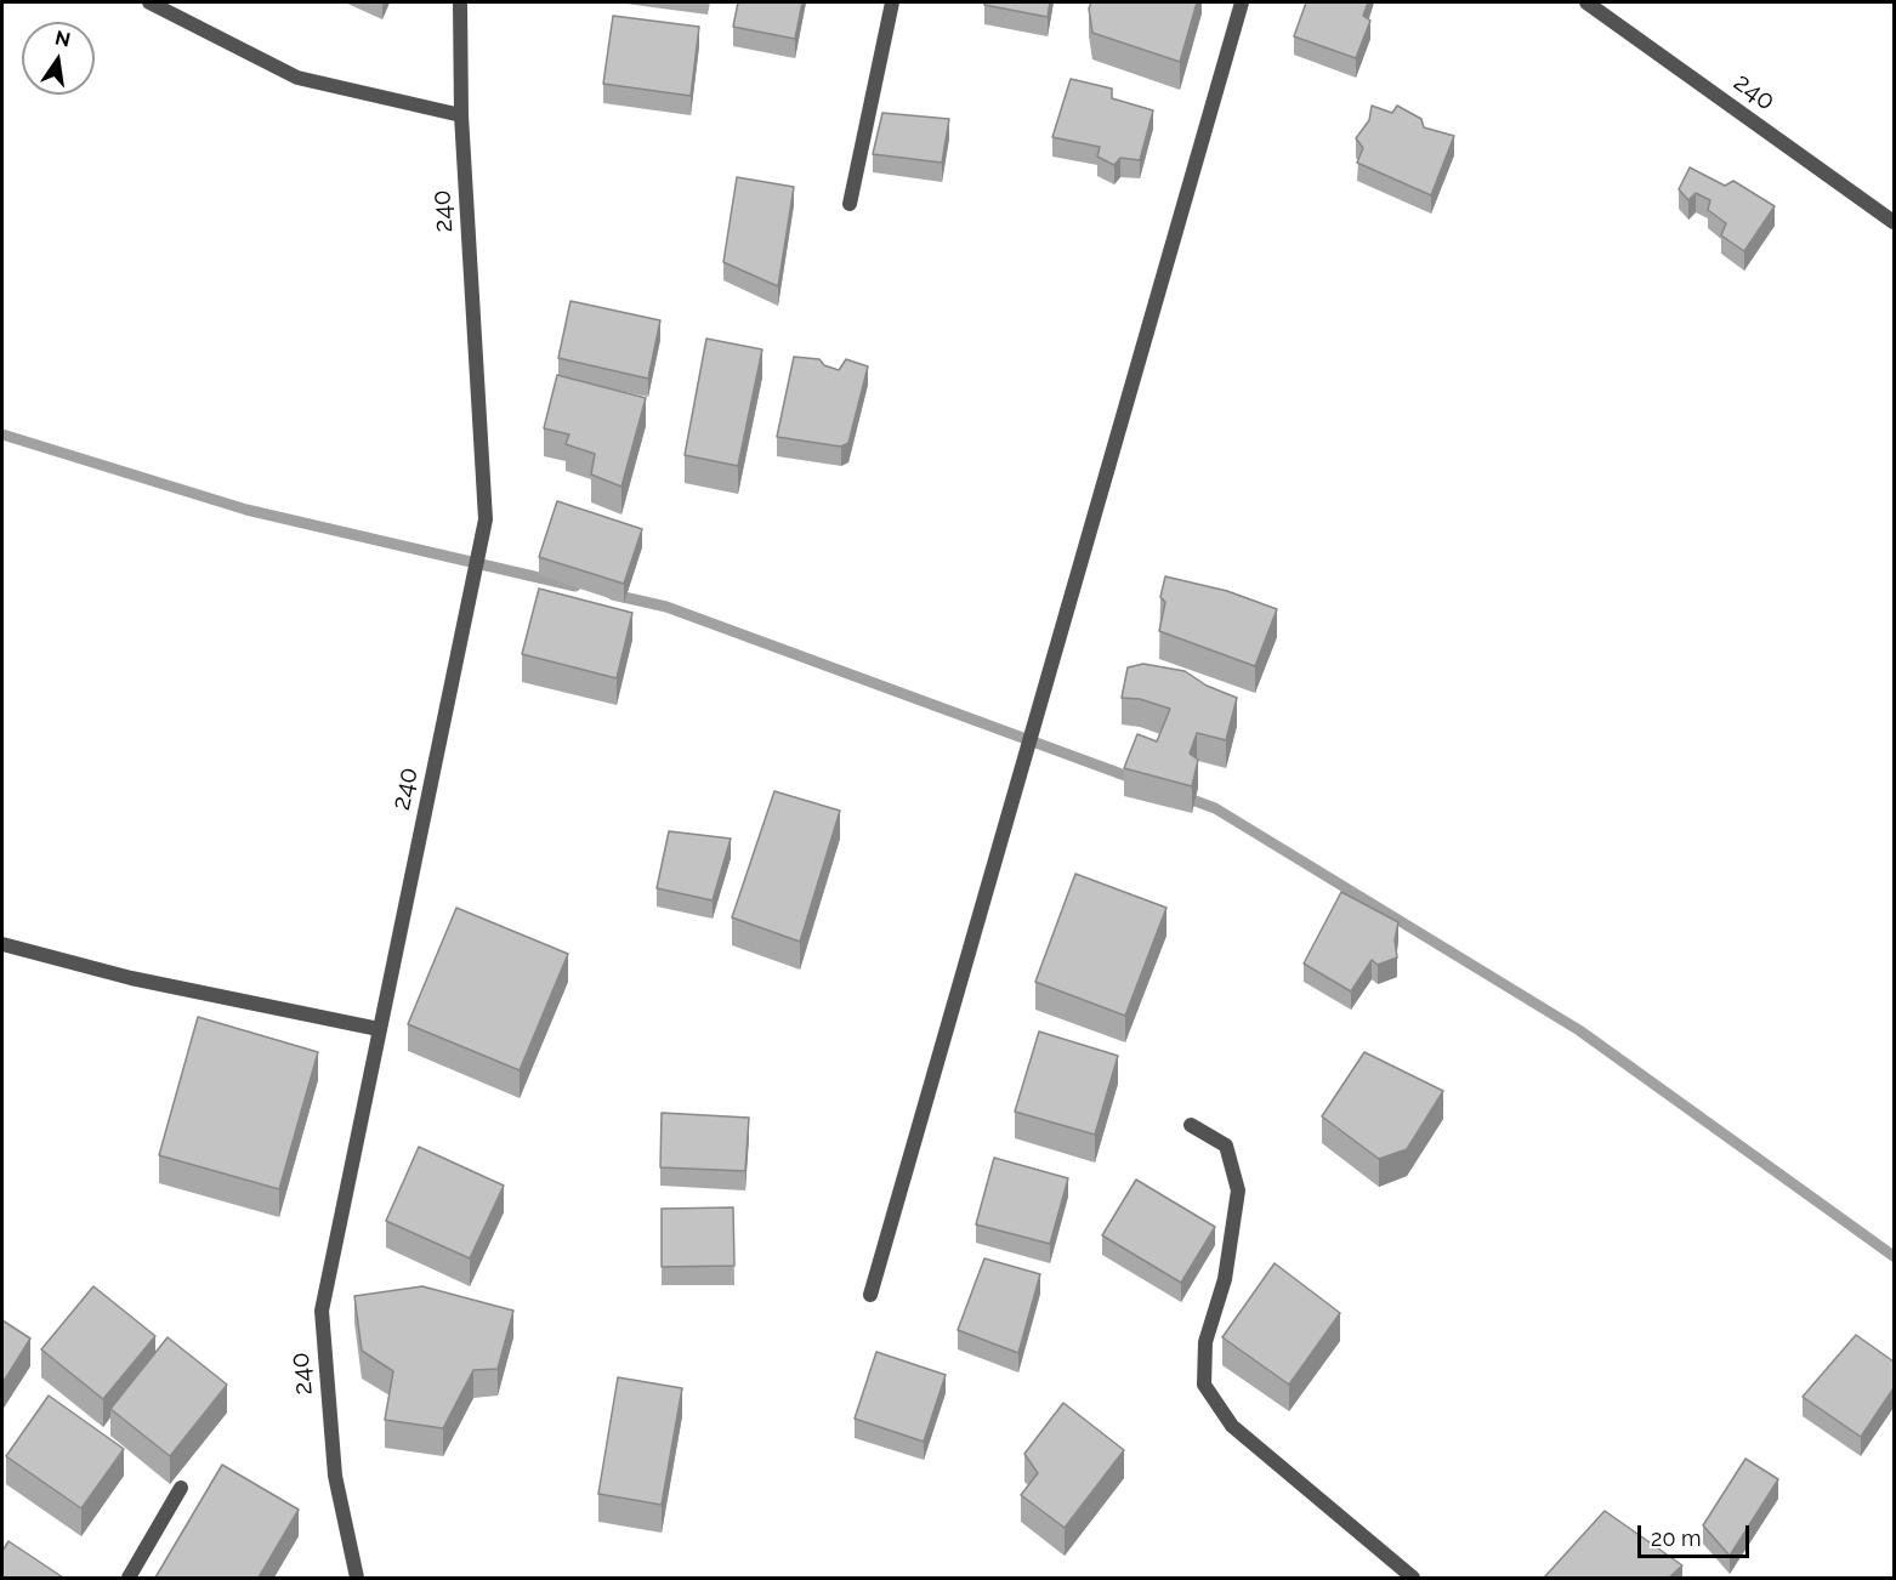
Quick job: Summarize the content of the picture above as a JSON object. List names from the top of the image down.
{
  "streets": {
    "street": ["240"]
  },
  "scale_bar": "20 m",
  "north": "top"
}
